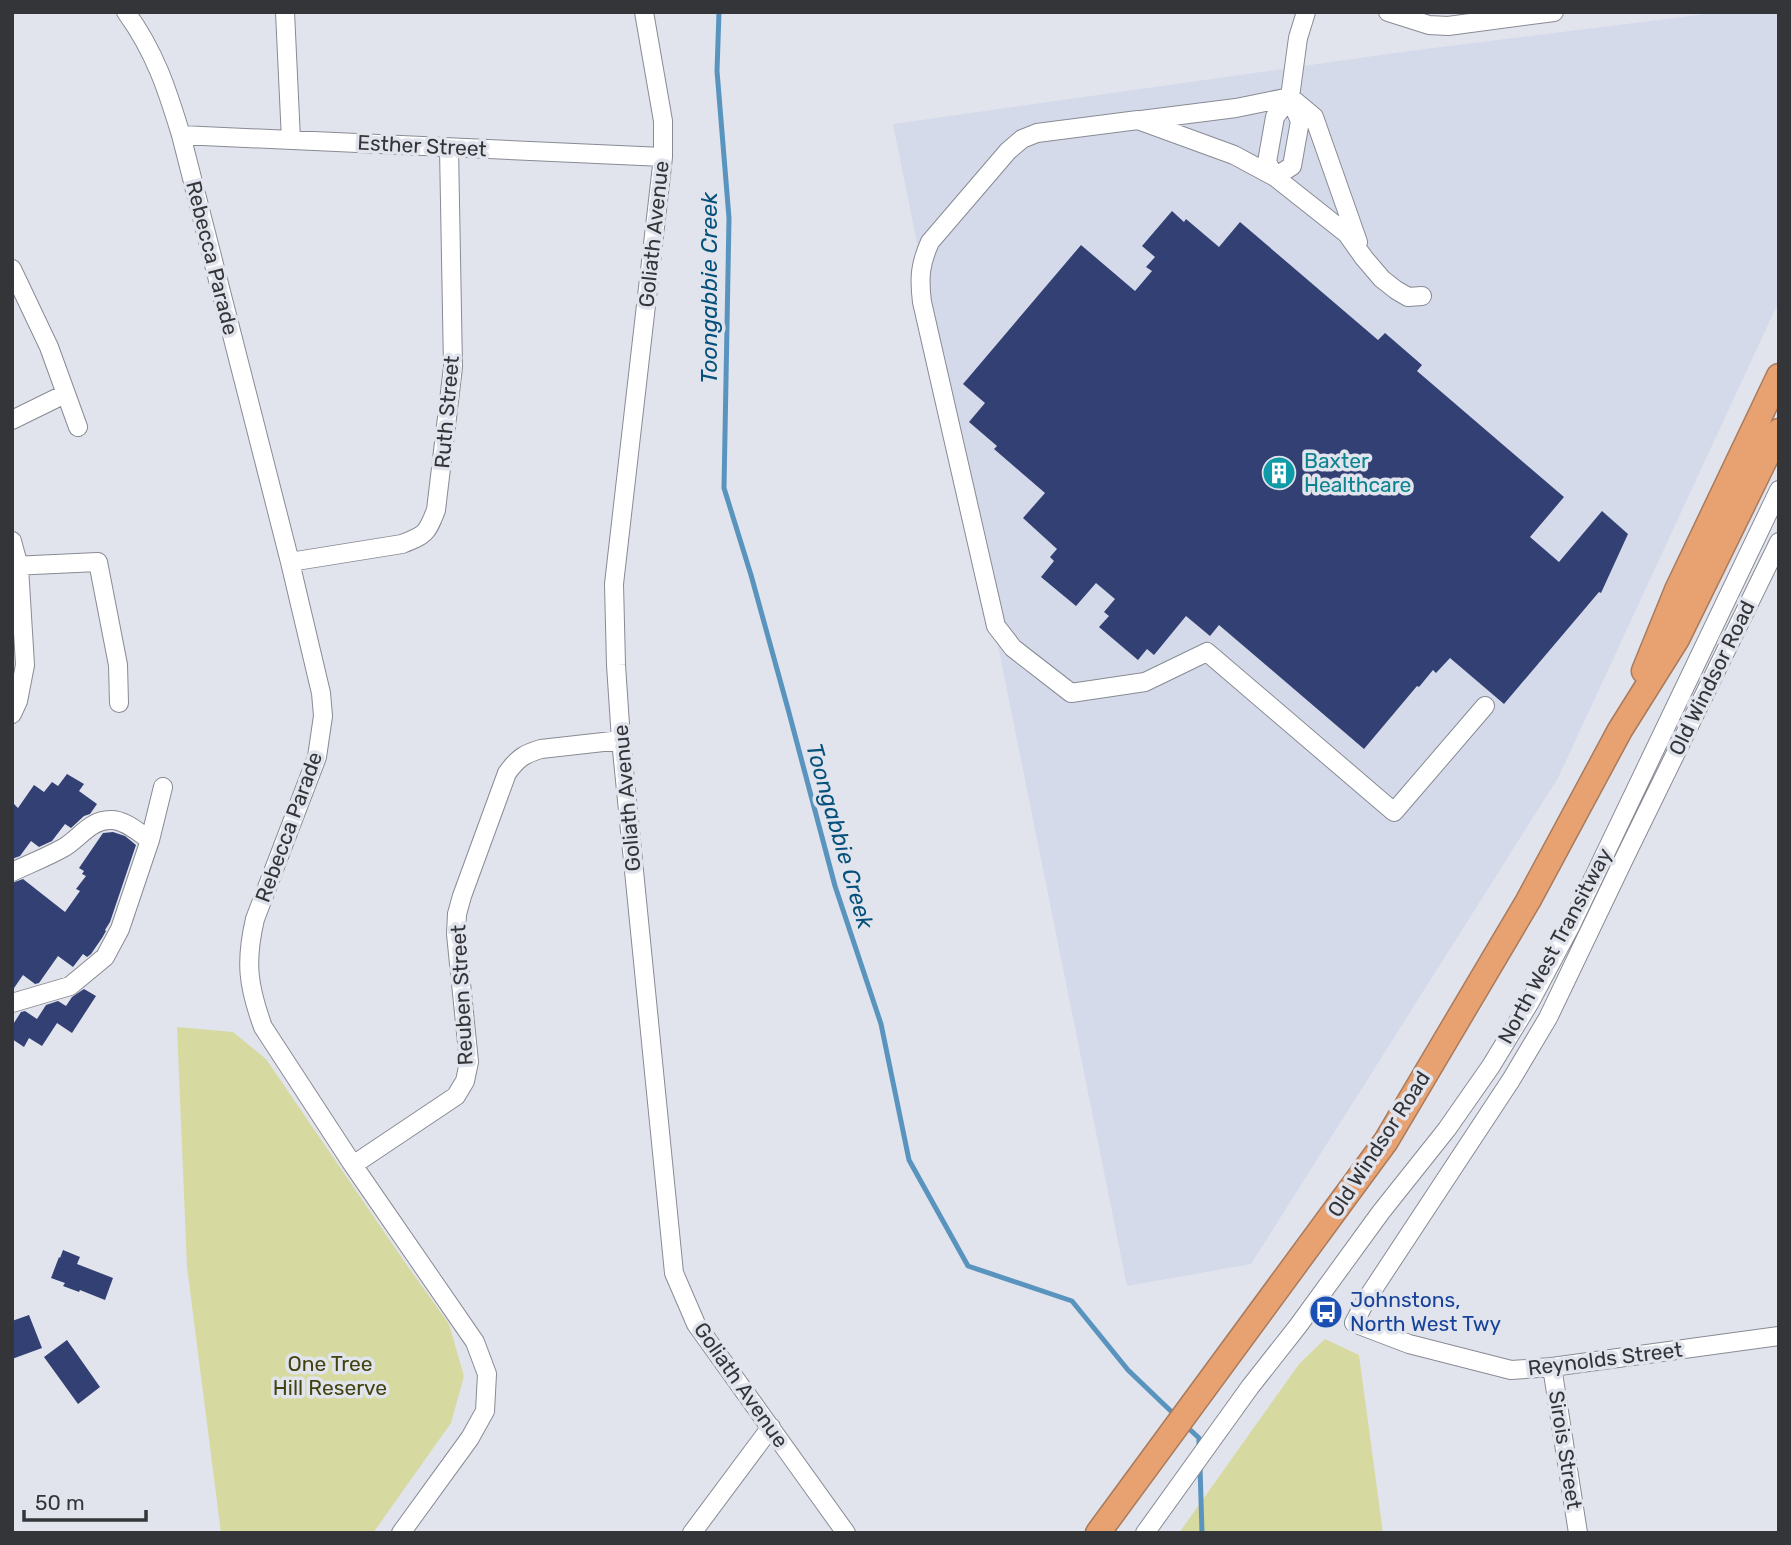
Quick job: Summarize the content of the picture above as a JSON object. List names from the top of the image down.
{
  "streets": {
    "highway": ["Old Windsor Road"],
    "street": [
      "Esther Street",
      "Goliath Avenue",
      "Rebecca Parade",
      "Ruth Street",
      "North West Transitway",
      "Reuben Street",
      "Reynolds Street",
      "Sirois Street"
    ]
  },
  "crossings": [
    ["Esther Street", "Goliath Avenue"],
    ["Esther Street", "Rebecca Parade"],
    ["Esther Street", "Ruth Street"],
    ["Goliath Avenue", "Reuben Street"],
    ["Rebecca Parade", "Ruth Street"],
    ["Rebecca Parade", "Reuben Street"],
    ["Old Windsor Road", "Reynolds Street"],
    ["Reynolds Street", "Sirois Street"]
  ],
  "water": ["Toongabbie Creek"],
  "parks": ["One Tree Hill Reserve"],
  "places": {
    "building": ["Baxter Healthcare"],
    "bus stop": ["Johnstons, North West Twy"]
  },
  "scale_bar": "50 m"
}
